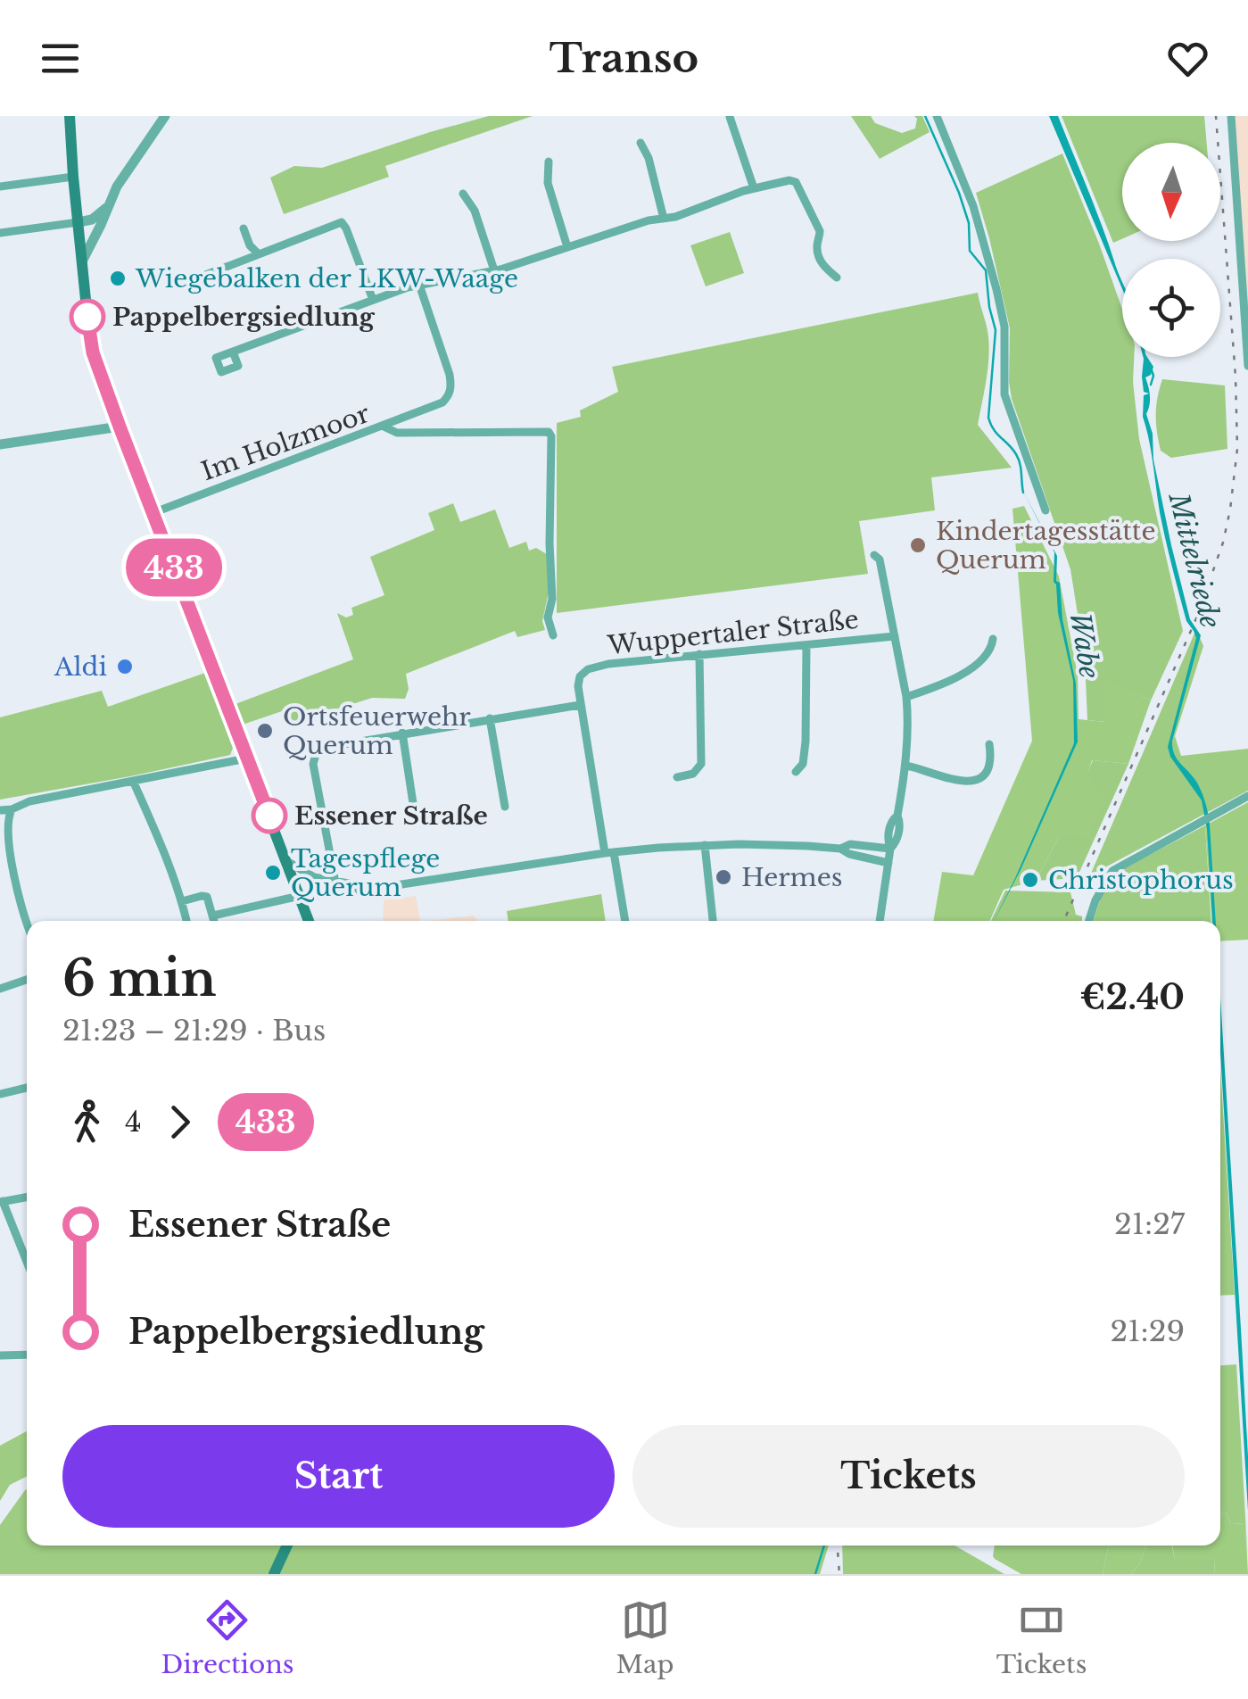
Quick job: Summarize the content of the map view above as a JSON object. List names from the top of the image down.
{
  "streets": {
    "street": ["Im Holzmoor", "Wuppertaler Straße"]
  },
  "water": ["Mittelriede", "Wabe"],
  "places": [
    "Wiegebalken der LKW-Waage",
    "Pappelbergsiedlung",
    "Kindertagesstätte Querum",
    "Aldi",
    "Ortsfeuerwehr Querum",
    "Essener Straße",
    "Tagespflege Querum",
    "Hermes",
    "Christophorus"
  ],
  "lines": ["bus line 433"],
  "north": "bottom",
  "page": {
    "header": "Transo",
    "on_map": "433",
    "heading": ["6 min", "21:23 – 21:29 · Bus", "€2.40"],
    "legs": ["4", "433"],
    "list": [
      {
        "name": "Essener Straße",
        "value": "21:27"
      },
      {
        "name": "Pappelbergsiedlung",
        "value": "21:29"
      }
    ],
    "buttons": ["Start", "Tickets"],
    "tabs": ["Directions", "Map", "Tickets"]
  }
}
